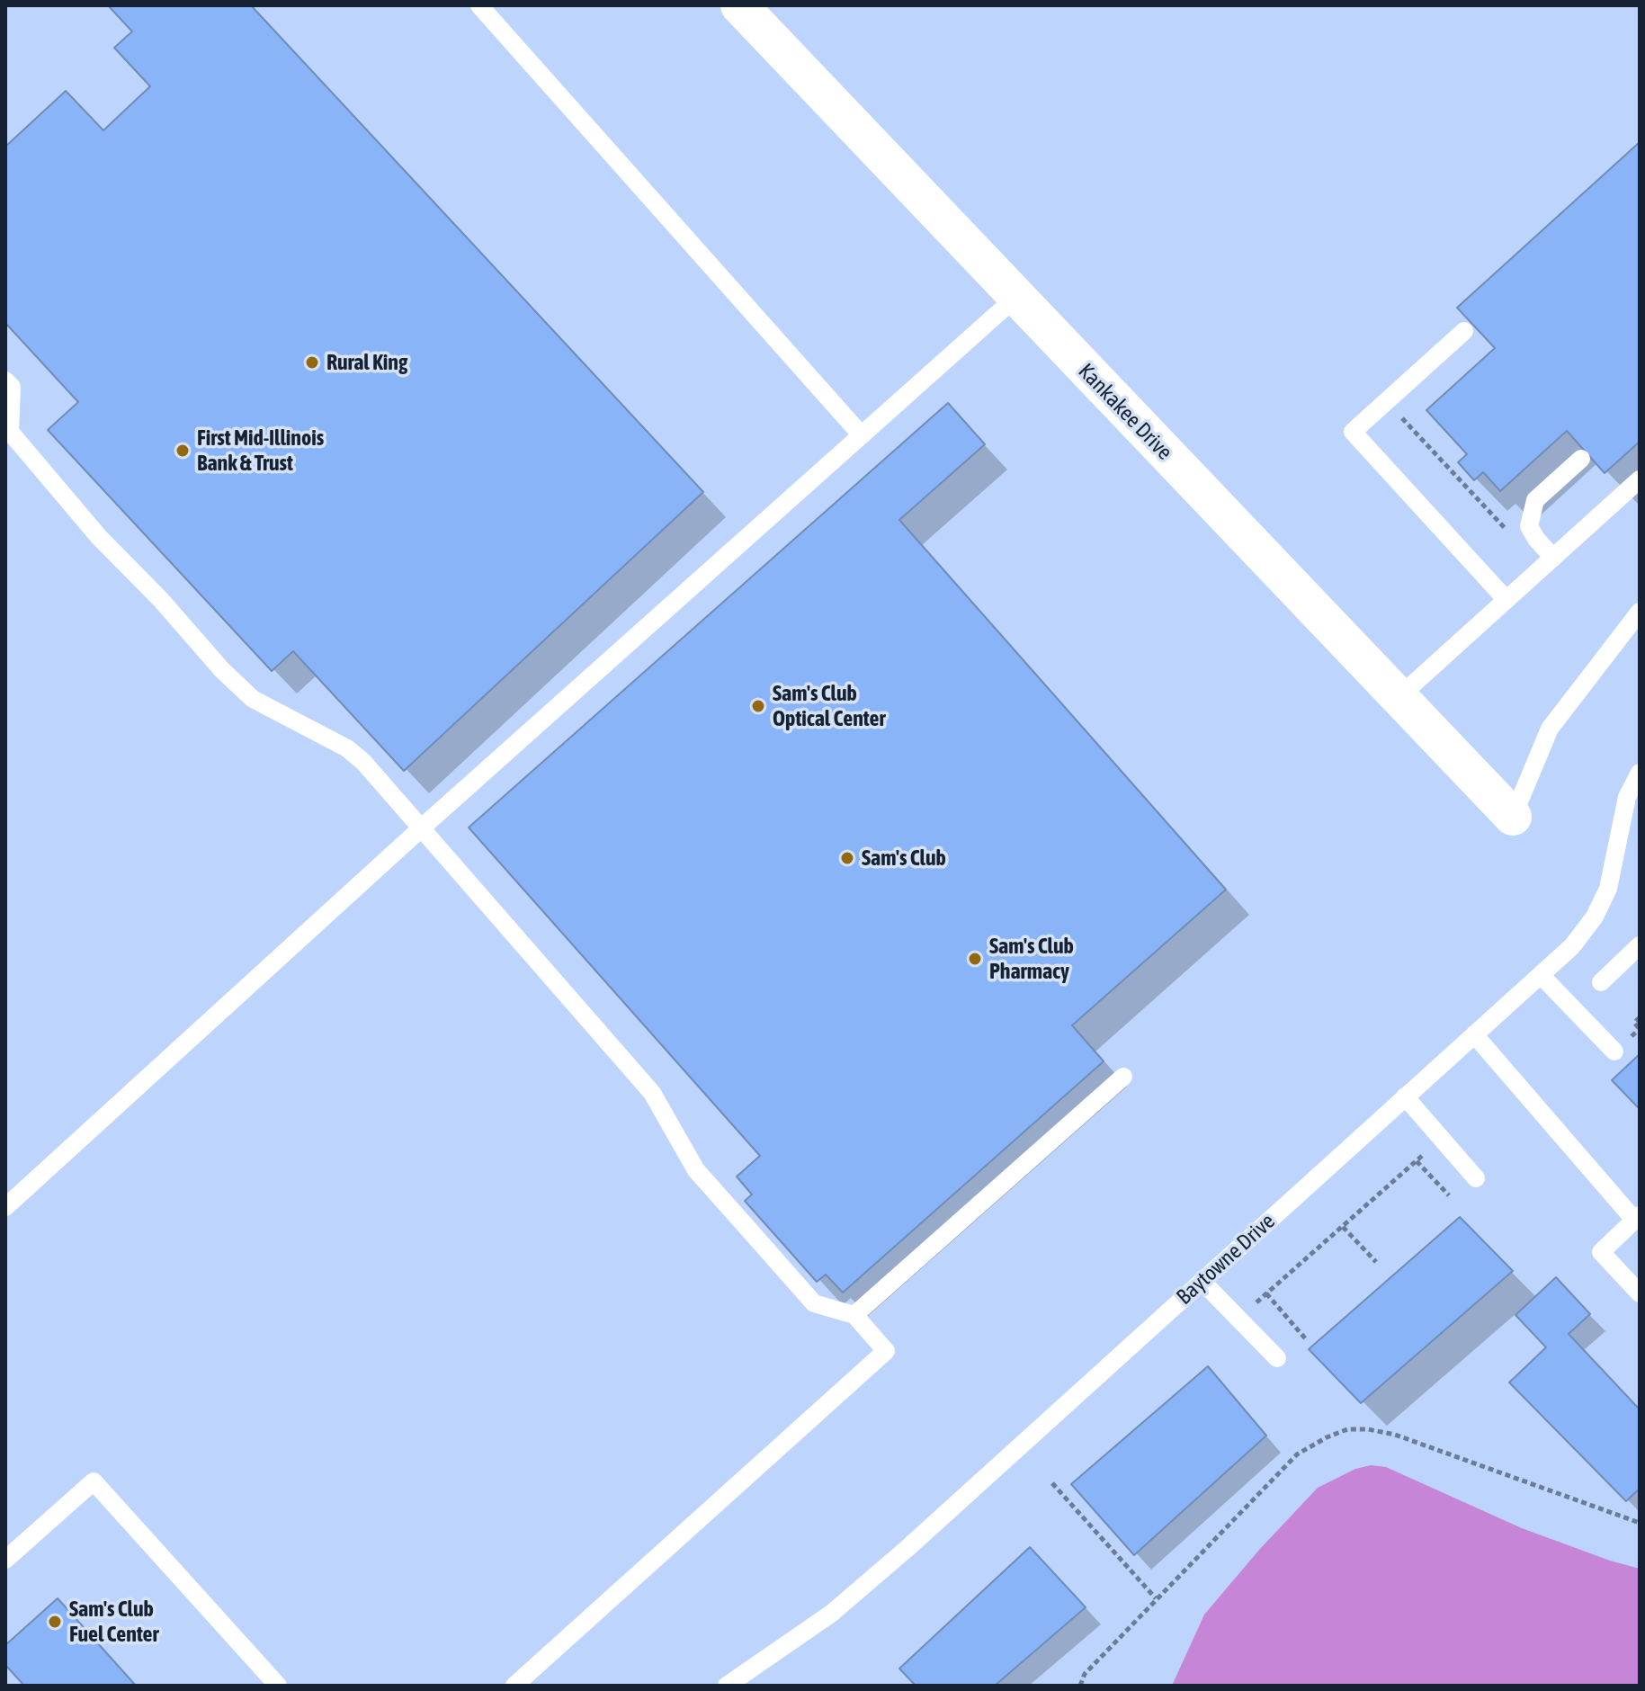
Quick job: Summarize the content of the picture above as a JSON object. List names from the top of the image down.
{
  "streets": {
    "street": ["Kankakee Drive"],
    "lane": ["Baytowne Drive"]
  },
  "places": [
    "Rural King",
    "First Mid-Illinois Bank & Trust",
    "Sam's Club Optical Center",
    "Sam's Club",
    "Sam's Club Pharmacy",
    "Sam's Club Fuel Center"
  ]
}
